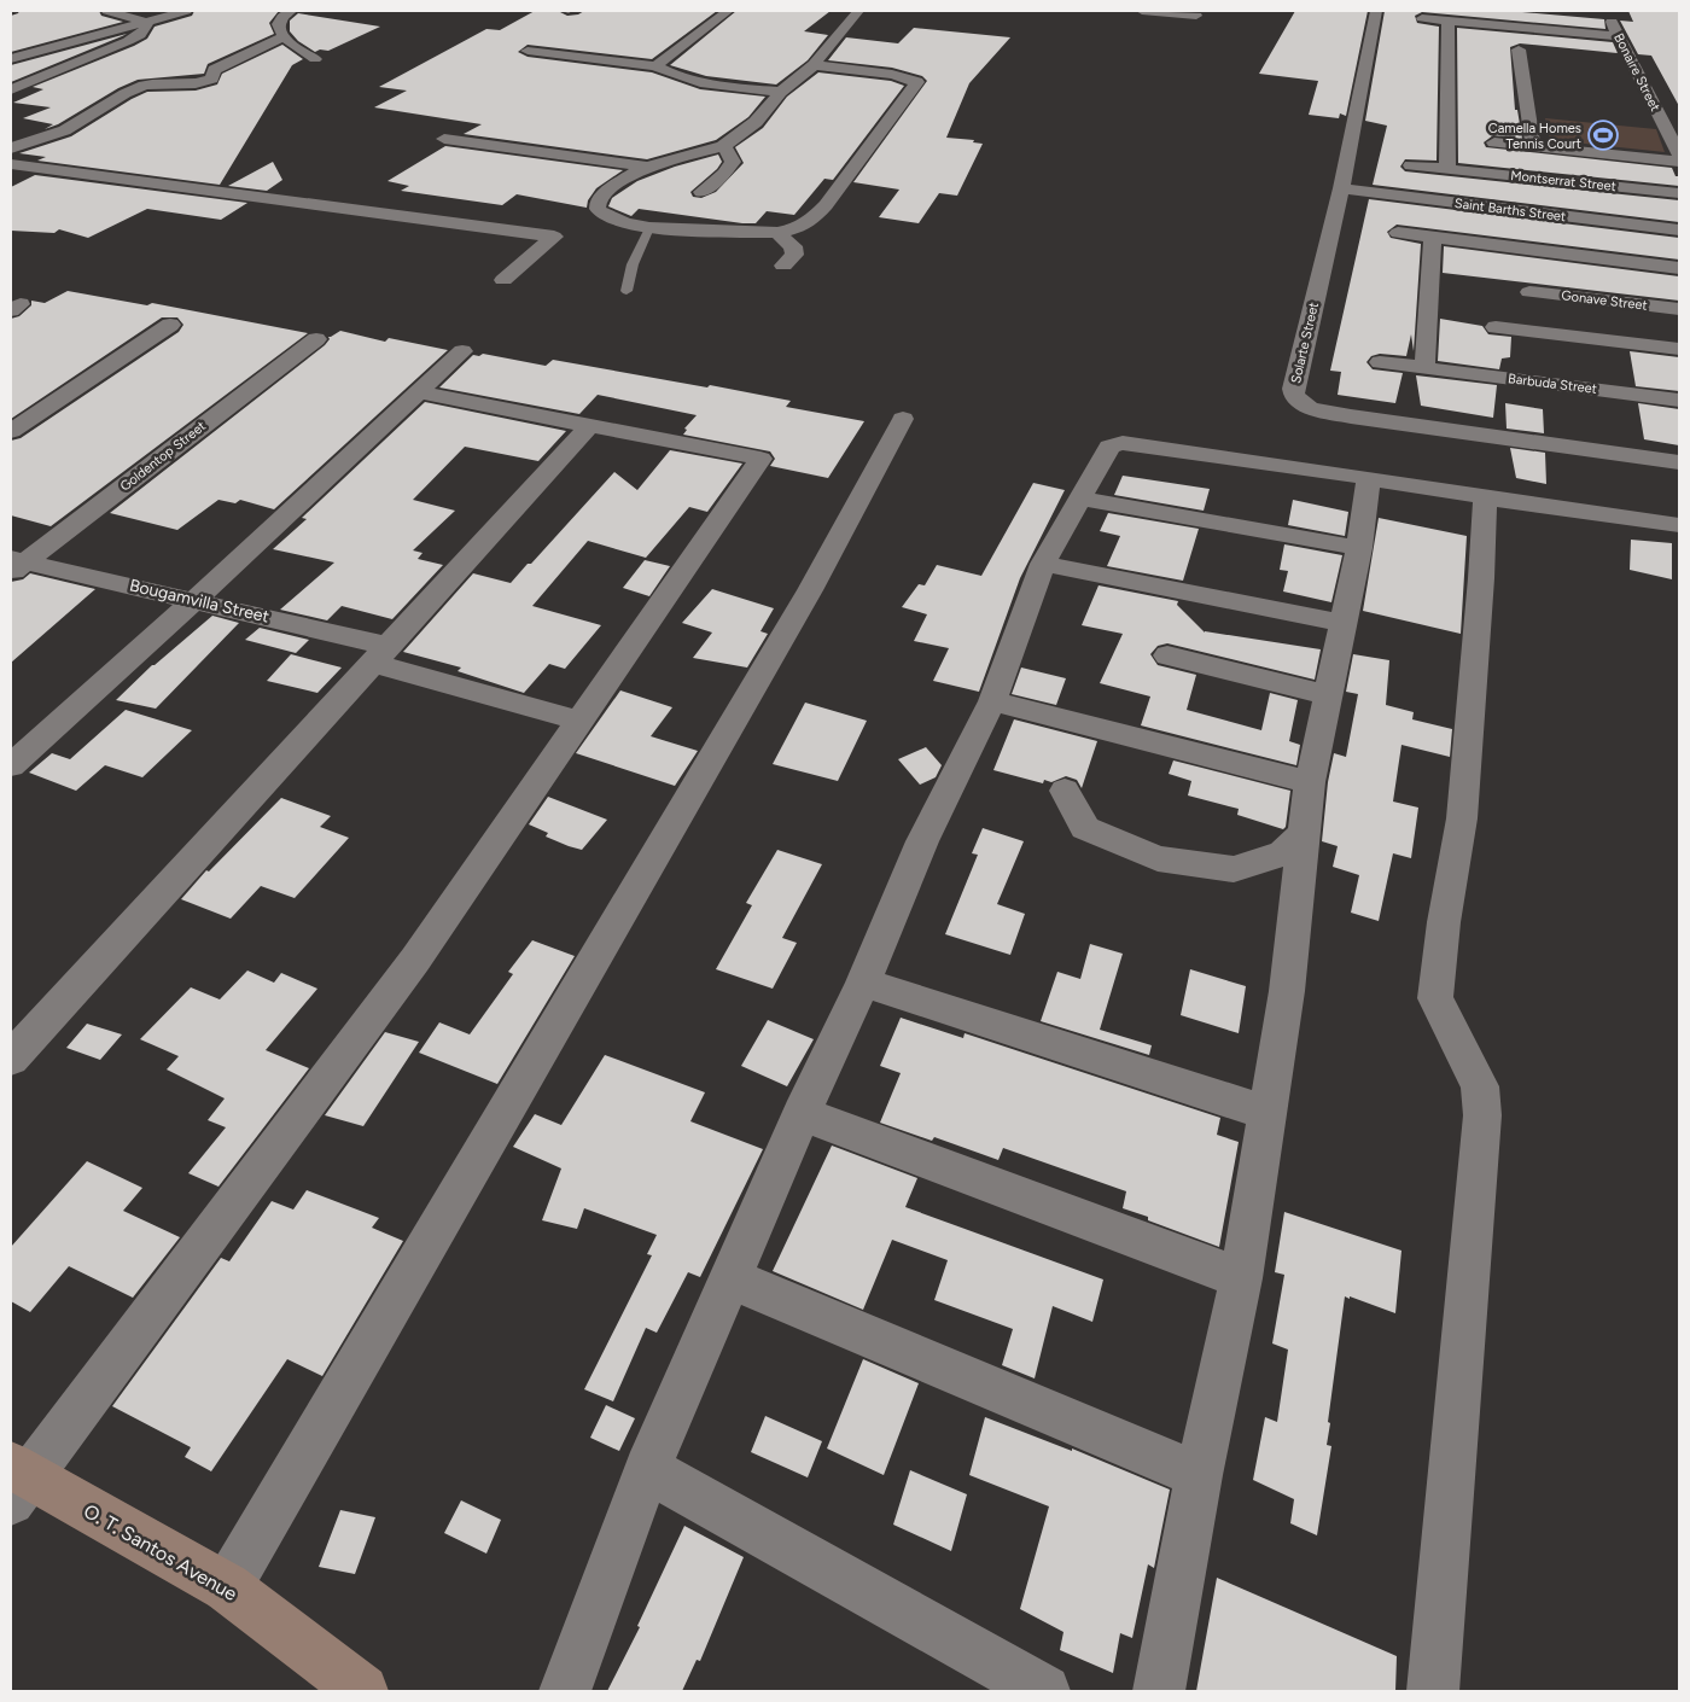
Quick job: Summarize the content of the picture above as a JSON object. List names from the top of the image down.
{
  "streets": {
    "main road": ["O. T. Santos Avenue"],
    "street": [
      "Bonaire Street",
      "Montserrat Street",
      "Saint Barths Street",
      "Gonave Street",
      "Solarte Street",
      "Barbuda Street",
      "Goldentop Street",
      "Bougamvilla Street"
    ]
  },
  "crossings": [
    ["Saint Barths Street", "Solarte Street"],
    ["Goldentop Street", "Bougamvilla Street"]
  ],
  "places": {
    "sports": ["Camella Homes Tennis Court"]
  }
}
